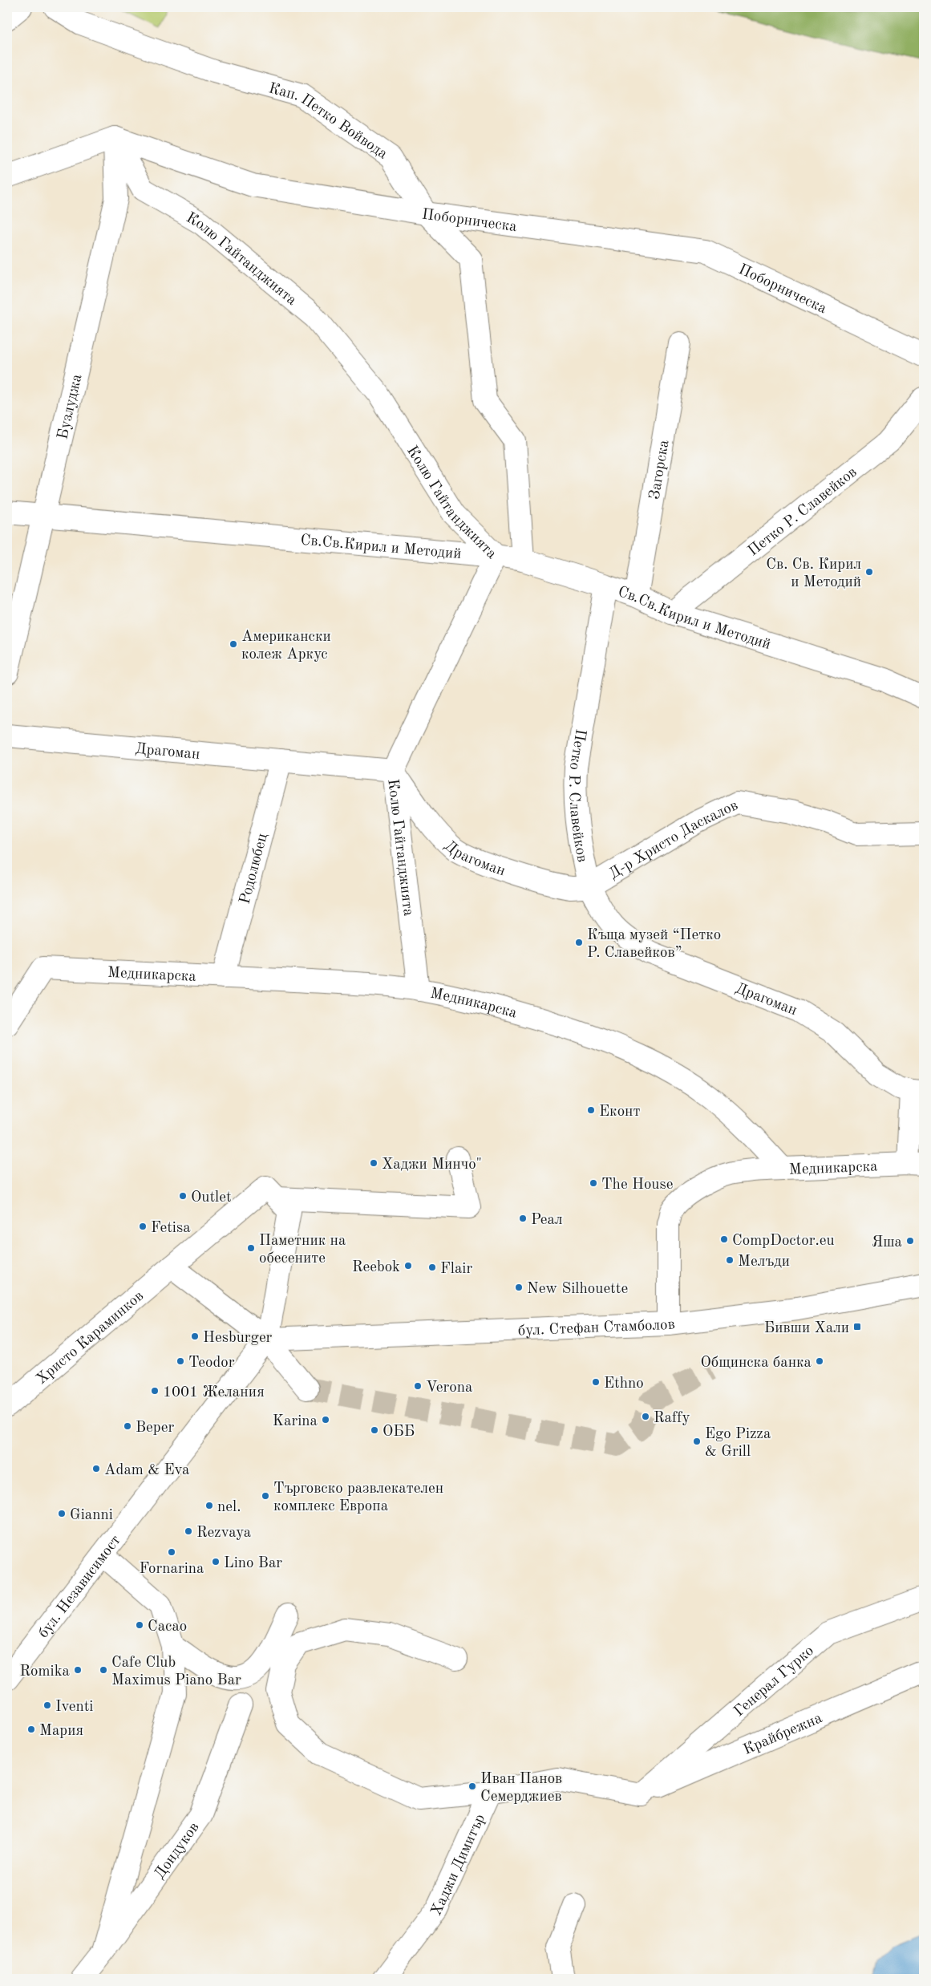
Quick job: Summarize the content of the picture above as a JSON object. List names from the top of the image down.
{
  "streets": {
    "street": [
      "Кап. Петко Войвода",
      "Поборническа",
      "Колю Гайтанджията",
      "Бузлуджа",
      "Загорска",
      "Петко Р. Славейков",
      "Св.Св.Кирил и Методий",
      "Драгоман",
      "Д-р Христо Даскалов",
      "Родолюбец",
      "Медникарска",
      "бул. Стефан Стамболов",
      "Христо Караминков",
      "бул. Независимост",
      "Генерал Гурко",
      "Крайбрежна",
      "Дондуков",
      "Хаджи Димитър"
    ]
  },
  "crossings": [
    ["Кап. Петко Войвода", "Поборническа"],
    ["Кап. Петко Войвода", "Св.Св.Кирил и Методий"],
    ["Поборническа", "Колю Гайтанджията"],
    ["Поборническа", "Бузлуджа"],
    ["Колю Гайтанджията", "Бузлуджа"],
    ["Колю Гайтанджията", "Св.Св.Кирил и Методий"],
    ["Колю Гайтанджията", "Драгоман"],
    ["Колю Гайтанджията", "Медникарска"],
    ["Бузлуджа", "Св.Св.Кирил и Методий"],
    ["Загорска", "Св.Св.Кирил и Методий"],
    ["Петко Р. Славейков", "Св.Св.Кирил и Методий"],
    ["Петко Р. Славейков", "Драгоман"],
    ["Петко Р. Славейков", "Д-р Христо Даскалов"],
    ["Драгоман", "Д-р Христо Даскалов"],
    ["Драгоман", "Родолюбец"],
    ["Родолюбец", "Медникарска"],
    ["бул. Стефан Стамболов", "бул. Независимост"],
    ["Генерал Гурко", "Крайбрежна"]
  ],
  "places": {
    "other": [
      "Св. Св. Кирил и Методий",
      "Американски колеж Аркус",
      "Къща музей “Петко Р. Славейков”",
      "Еконт",
      "Хаджи Минчо\"",
      "The House",
      "Outlet",
      "Реал",
      "Fetisa",
      "CompDoctor.eu",
      "Яша",
      "Паметник на обесените",
      "Мелъди",
      "Reebok",
      "Flair",
      "New Silhouette",
      "Hesburger",
      "Teodor",
      "Общинска банка",
      "Ethno",
      "Verona",
      "1001 Желания",
      "Raffy",
      "Karina",
      "Beper",
      "ОББ",
      "Ego Pizza & Grill",
      "Adam & Eva",
      "Търговско развлекателен комплекс Европа",
      "nel.",
      "Gianni",
      "Rezvaya",
      "Fornarina",
      "Lino Bar",
      "Cacao",
      "Romika",
      "Cafe Club Maximus Piano Bar",
      "Iventi",
      "Мария",
      "Иван Панов Семерджиев"
    ],
    "transit": ["Бивши Хали"]
  }
}
